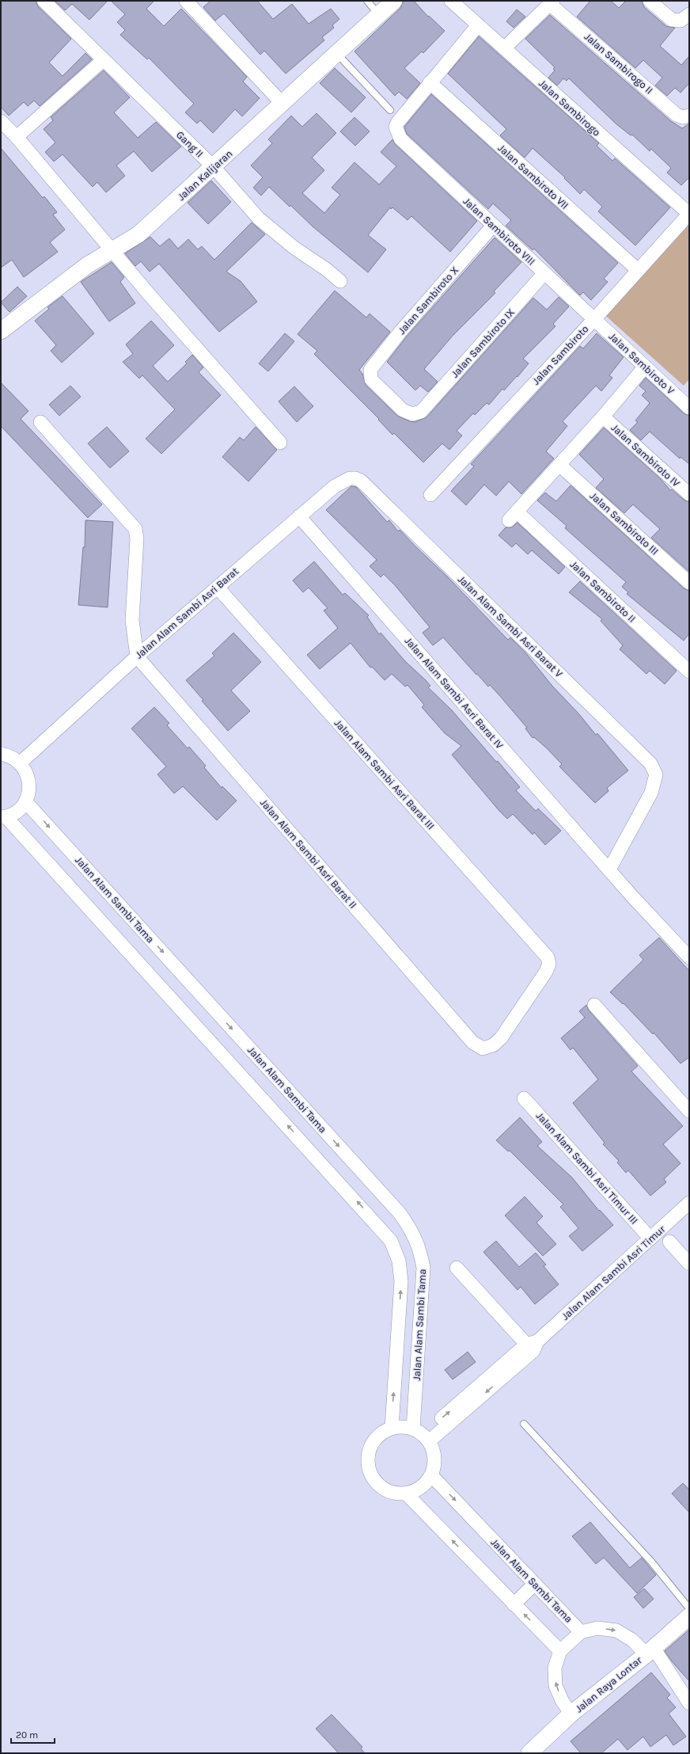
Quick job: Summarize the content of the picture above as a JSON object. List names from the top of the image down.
{
  "streets": {
    "street": [
      "Jalan Sambirogo II",
      "Jalan Sambirogo",
      "Gang II",
      "Jalan Kalijaran",
      "Jalan Sambiroto VII",
      "Jalan Sambiroto VIII",
      "Jalan Sambiroto X",
      "Jalan Sambiroto IX",
      "Jalan Sambiroto",
      "Jalan Sambiroto V",
      "Jalan Sambiroto IV",
      "Jalan Sambiroto III",
      "Jalan Sambiroto II",
      "Jalan Alam Sambi Asri Barat",
      "Jalan Alam Sambi Asri Barat V",
      "Jalan Alam Sambi Asri Barat IV",
      "Jalan Alam Sambi Asri Barat III",
      "Jalan Alam Sambi Asri Barat II",
      "Jalan Alam Sambi Tama",
      "Jalan Alam Sambi Asri Timur III",
      "Jalan Alam Sambi Asri Timur",
      "Jalan Raya Lontar"
    ]
  },
  "crossings": [
    ["Jalan Sambirogo", "Jalan Sambiroto"],
    ["Gang II", "Jalan Kalijaran"],
    ["Jalan Sambiroto VII", "Jalan Sambiroto VIII"],
    ["Jalan Sambiroto VII", "Jalan Sambiroto"],
    ["Jalan Sambiroto VIII", "Jalan Sambiroto X"],
    ["Jalan Sambiroto VIII", "Jalan Sambiroto IX"],
    ["Jalan Sambiroto VIII", "Jalan Sambiroto"],
    ["Jalan Sambiroto VIII", "Jalan Sambiroto V"],
    ["Jalan Sambiroto X", "Jalan Sambiroto IX"],
    ["Jalan Sambiroto", "Jalan Sambiroto V"],
    ["Jalan Sambiroto V", "Jalan Sambiroto II"],
    ["Jalan Sambiroto IV", "Jalan Sambiroto II"],
    ["Jalan Sambiroto III", "Jalan Sambiroto II"],
    ["Jalan Alam Sambi Asri Barat", "Jalan Alam Sambi Asri Barat V"],
    ["Jalan Alam Sambi Asri Barat", "Jalan Alam Sambi Asri Barat IV"],
    ["Jalan Alam Sambi Asri Barat", "Jalan Alam Sambi Asri Barat III"],
    ["Jalan Alam Sambi Asri Barat", "Jalan Alam Sambi Asri Barat II"],
    ["Jalan Alam Sambi Asri Barat V", "Jalan Alam Sambi Asri Barat IV"],
    ["Jalan Alam Sambi Asri Barat III", "Jalan Alam Sambi Asri Barat II"],
    ["Jalan Alam Sambi Tama", "Jalan Alam Sambi Asri Timur"],
    ["Jalan Alam Sambi Asri Timur III", "Jalan Alam Sambi Asri Timur"]
  ],
  "scale_bar": "20 m"
}
